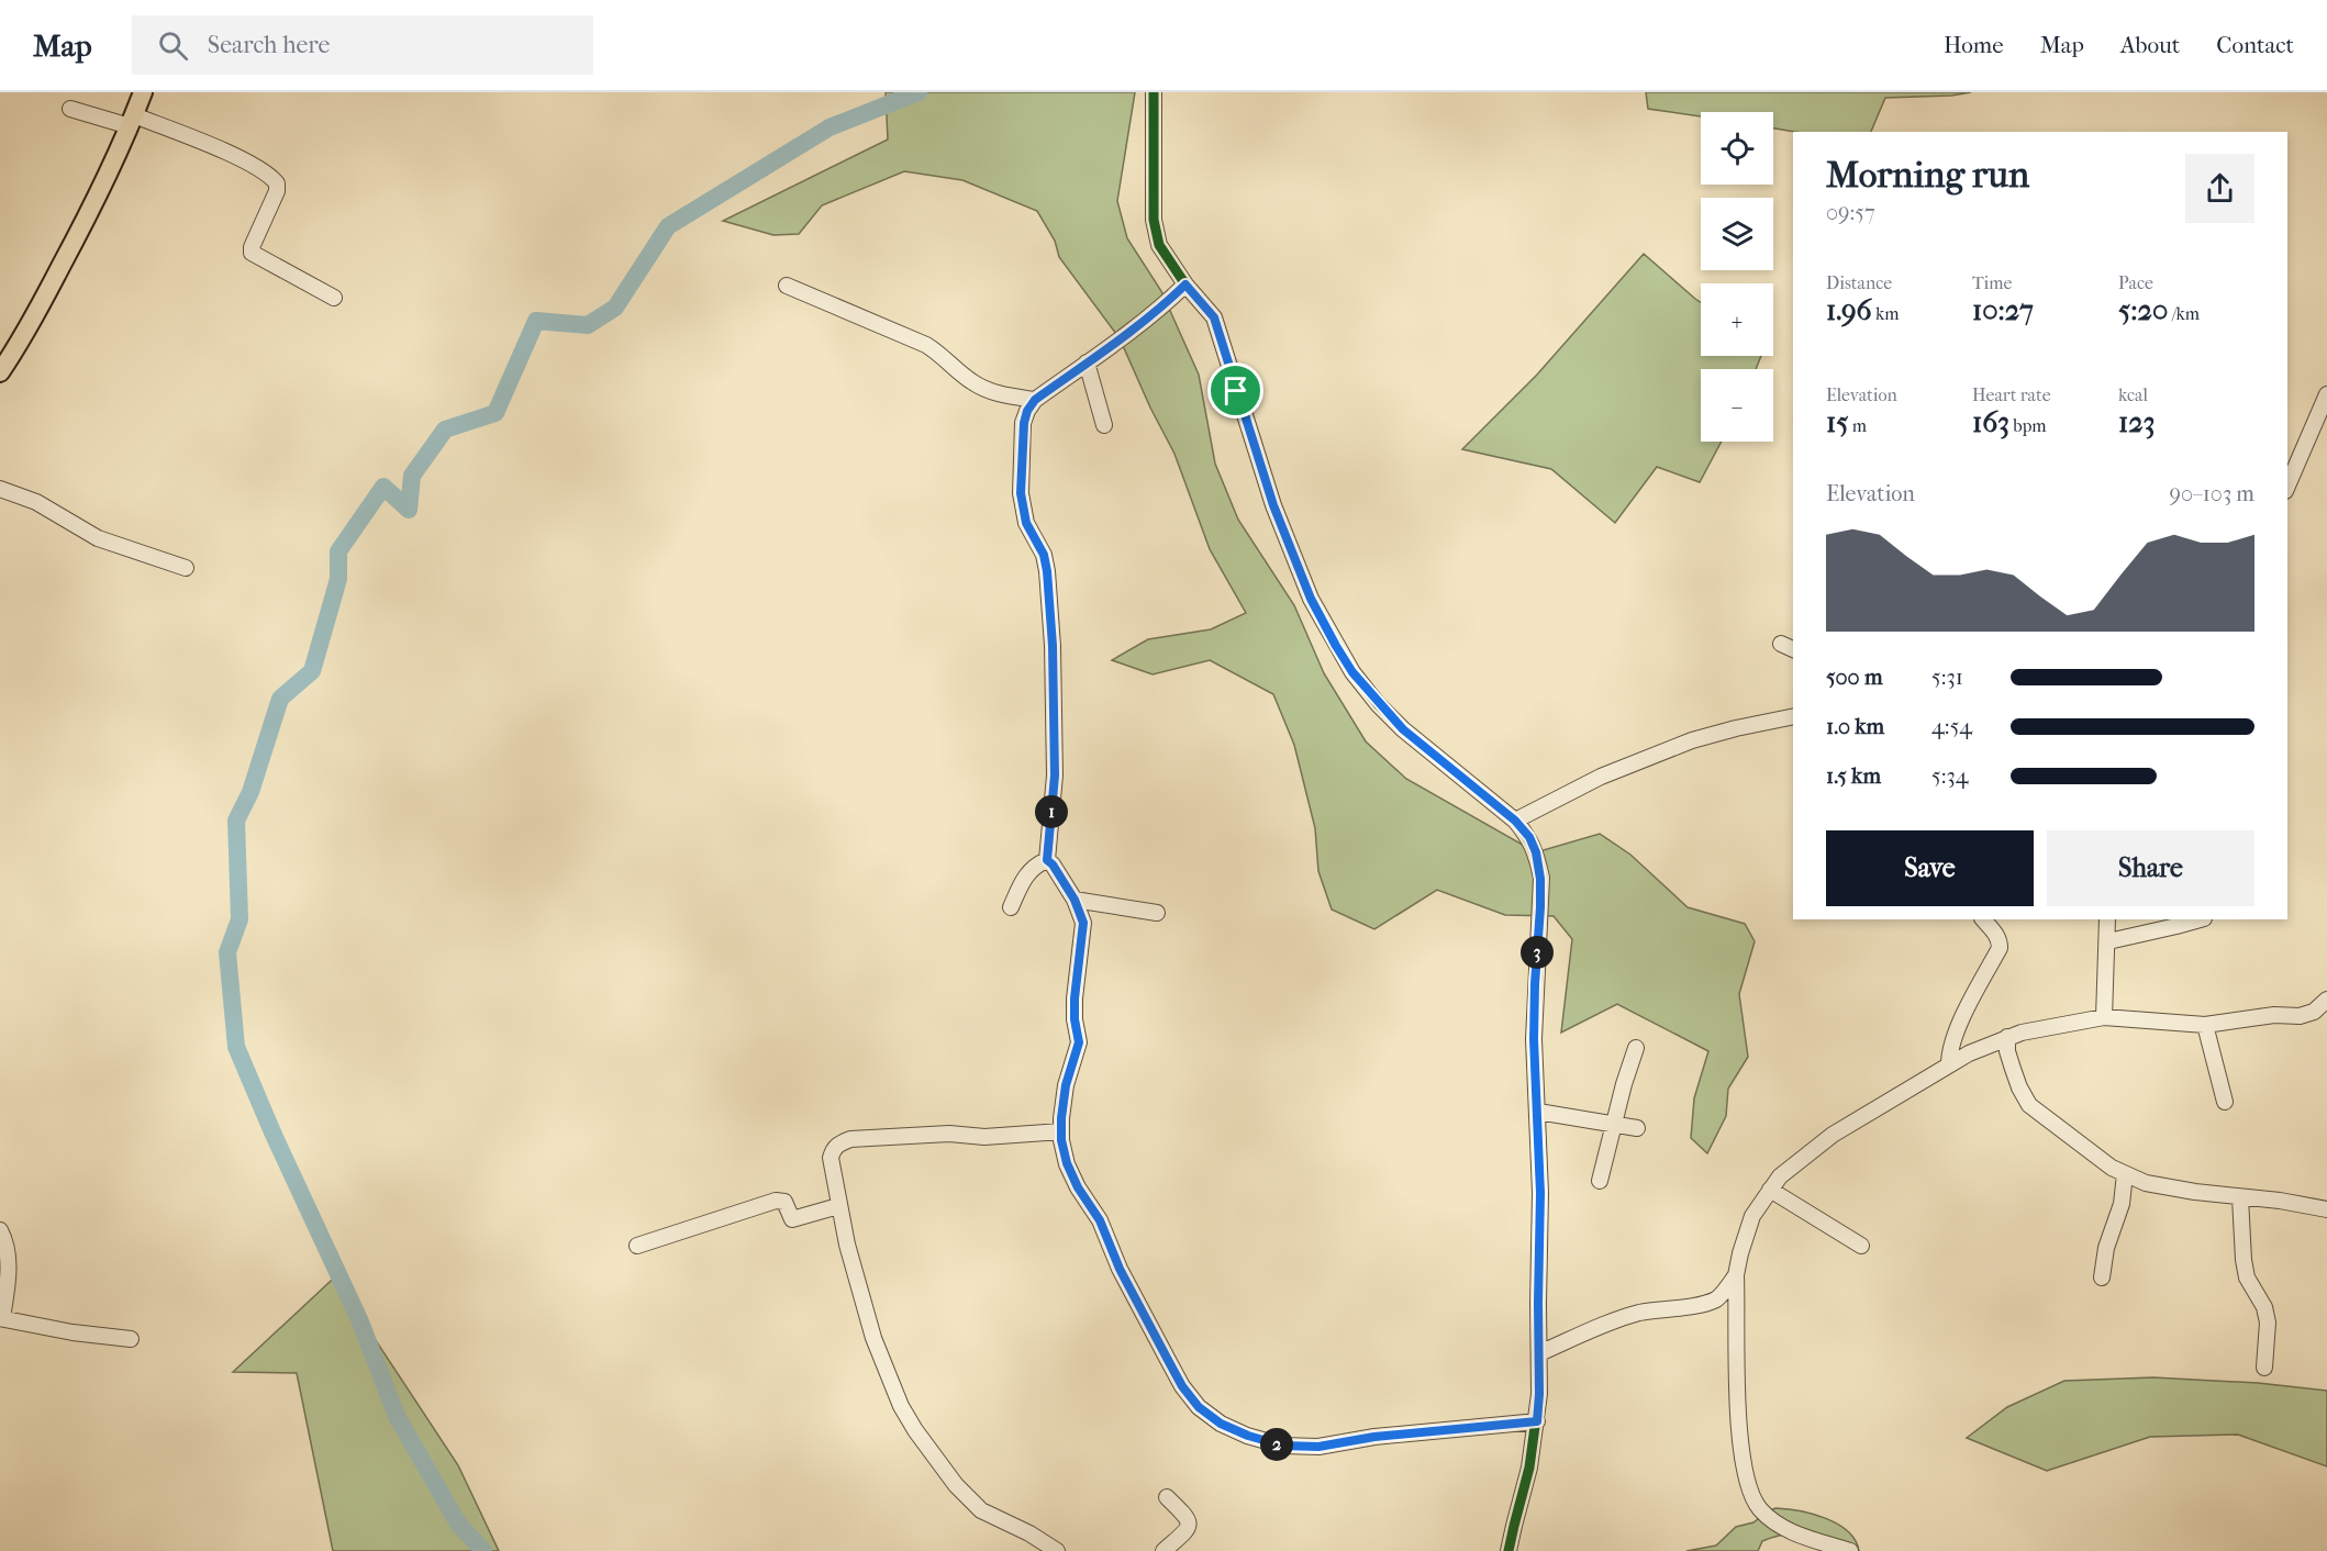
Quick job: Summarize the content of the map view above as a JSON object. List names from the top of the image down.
{
  "page": {
    "header": "Map",
    "search": "Search here",
    "nav": [
      "Home",
      "Map",
      "About",
      "Contact"
    ],
    "map_buttons": ["+", "−"],
    "heading": ["Morning run", "09:57"],
    "stats": [
      ["Distance", "1.96 km"],
      ["Time", "10:27"],
      ["Pace", "5:20 /km"],
      ["Elevation", "15 m"],
      ["Heart rate", "163 bpm"],
      ["kcal", "123"]
    ],
    "chart": ["Elevation", "90–103 m"],
    "list": [
      {
        "name": "500 m",
        "note": "5:31"
      },
      {
        "name": "1.0 km",
        "note": "4:54"
      },
      {
        "name": "1.5 km",
        "note": "5:34"
      }
    ],
    "pins": ["1", "3", "2"],
    "buttons": ["Save", "Share"]
  }
}
